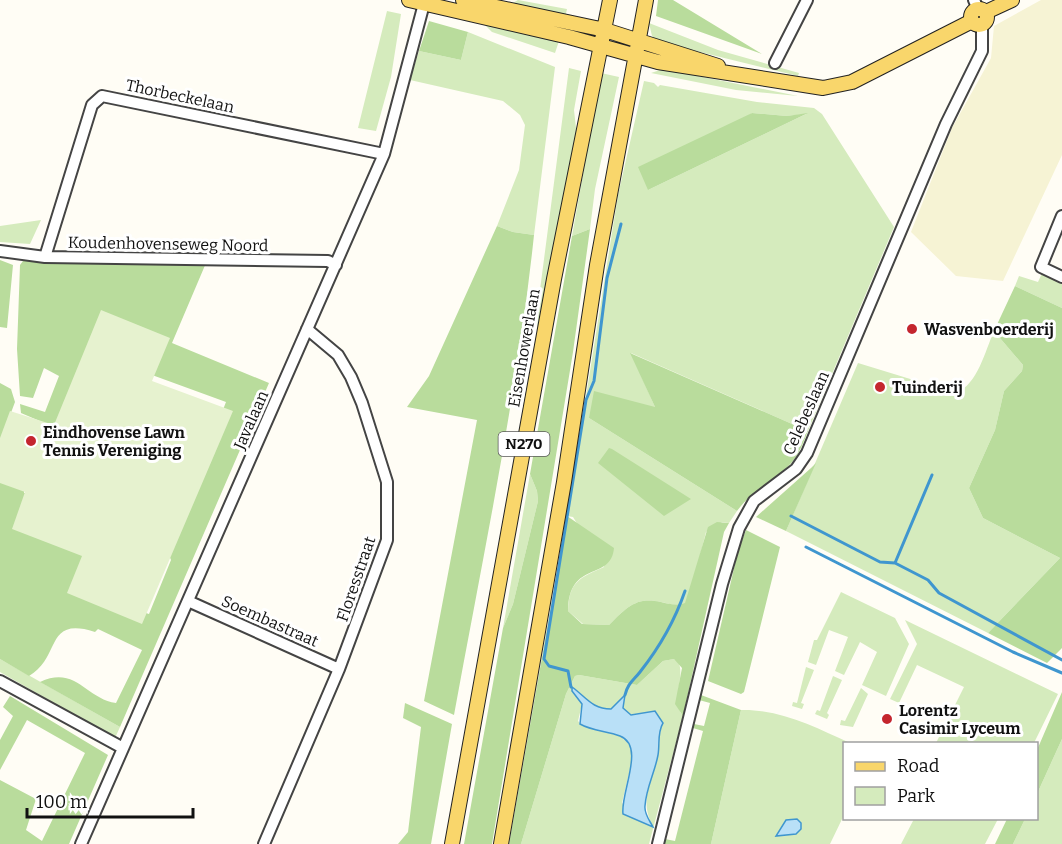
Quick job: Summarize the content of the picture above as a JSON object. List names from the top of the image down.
{
  "streets": {
    "main road": ["Eisenhowerlaan", "N270"],
    "street": [
      "Thorbeckelaan",
      "Koudenhovenseweg Noord",
      "Celebeslaan",
      "Javalaan",
      "Floresstraat",
      "Soembastraat"
    ]
  },
  "crossings": [
    ["Thorbeckelaan", "Koudenhovenseweg Noord"],
    ["Thorbeckelaan", "Javalaan"],
    ["Koudenhovenseweg Noord", "Javalaan"],
    ["Javalaan", "Floresstraat"],
    ["Javalaan", "Soembastraat"],
    ["Floresstraat", "Soembastraat"]
  ],
  "places": [
    "Wasvenboerderij",
    "Tuinderij",
    "Eindhovense Lawn Tennis Vereniging",
    "Lorentz Casimir Lyceum"
  ],
  "legend": ["Road", "Park"],
  "scale_bar": "100 m"
}
